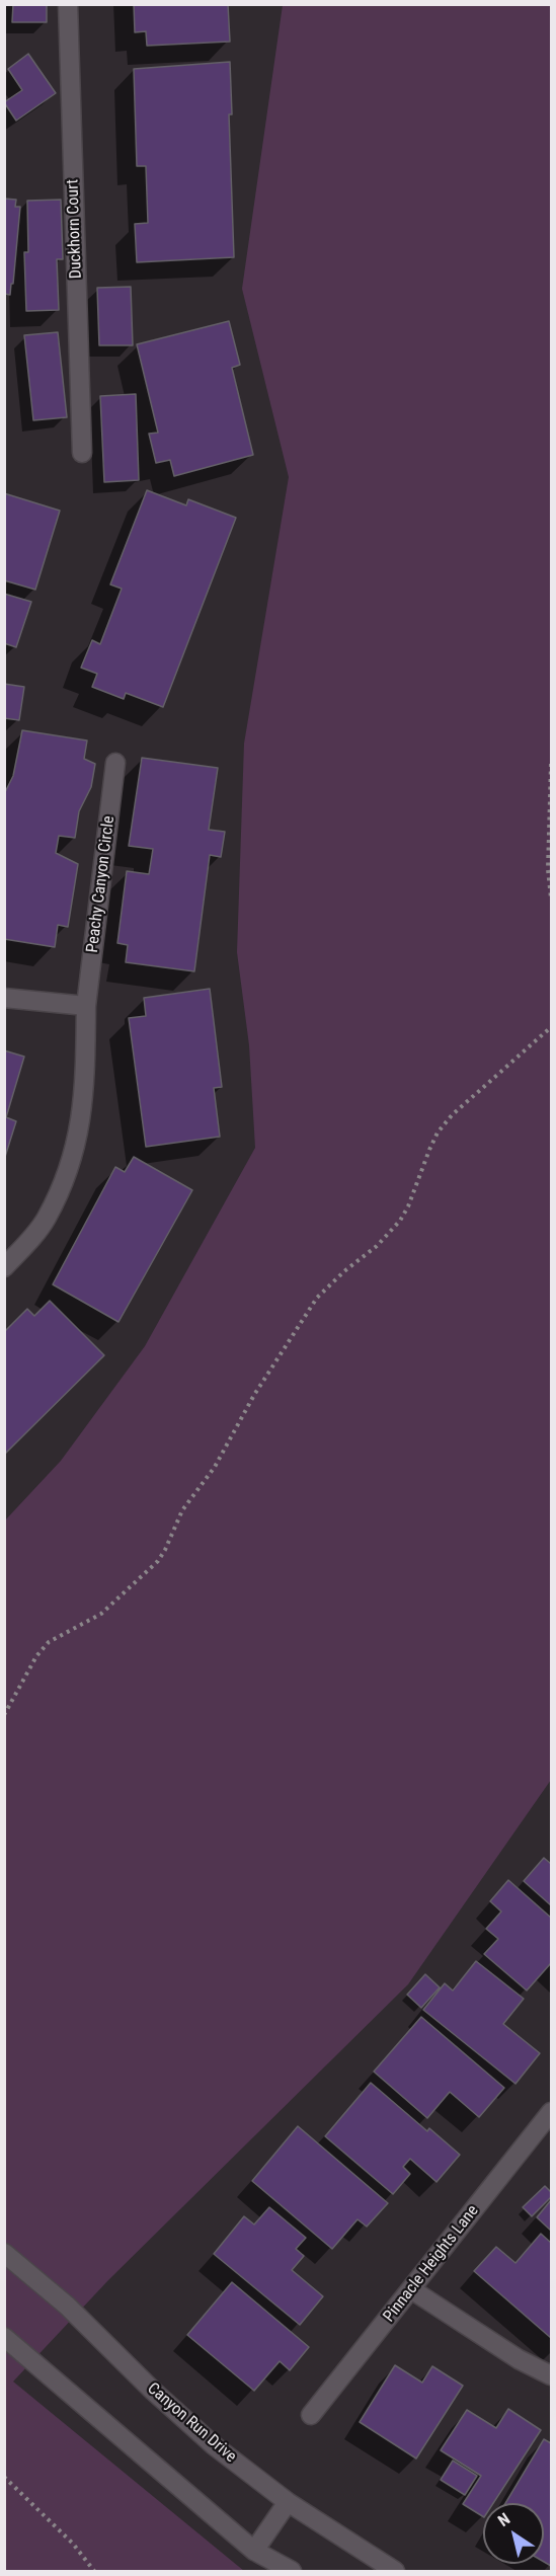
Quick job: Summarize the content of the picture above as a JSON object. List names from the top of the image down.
{
  "streets": {
    "street": [
      "Duckhorn Court",
      "Peachy Canyon Circle",
      "Pinnacle Heights Lane",
      "Canyon Run Drive"
    ]
  },
  "north": "top left"
}
